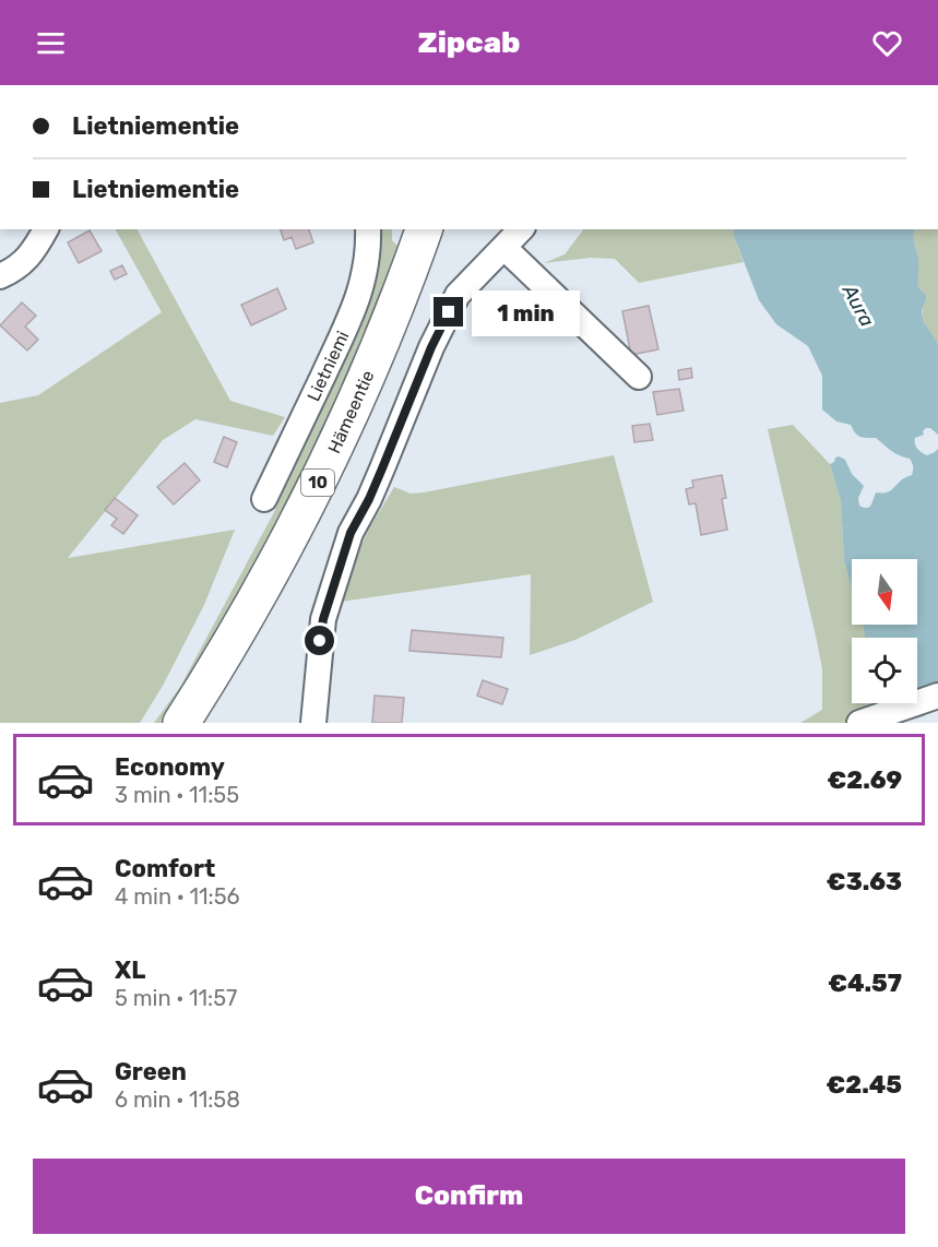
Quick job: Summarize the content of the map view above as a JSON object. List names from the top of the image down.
{
  "streets": {
    "highway": ["Hämeentie", "10"],
    "street": ["Lietniemi"]
  },
  "water": ["Aura"],
  "north": "bottom",
  "page": {
    "header": "Zipcab",
    "banner": ["Lietniementie", "Lietniementie"],
    "bubble": "1 min",
    "list": [
      {
        "name": "Economy",
        "note": "3 min · 11:55",
        "value": "€2.69"
      },
      {
        "name": "Comfort",
        "note": "4 min · 11:56",
        "value": "€3.63"
      },
      {
        "name": "XL",
        "note": "5 min · 11:57",
        "value": "€4.57"
      },
      {
        "name": "Green",
        "note": "6 min · 11:58",
        "value": "€2.45"
      }
    ],
    "buttons": "Confirm"
  }
}
